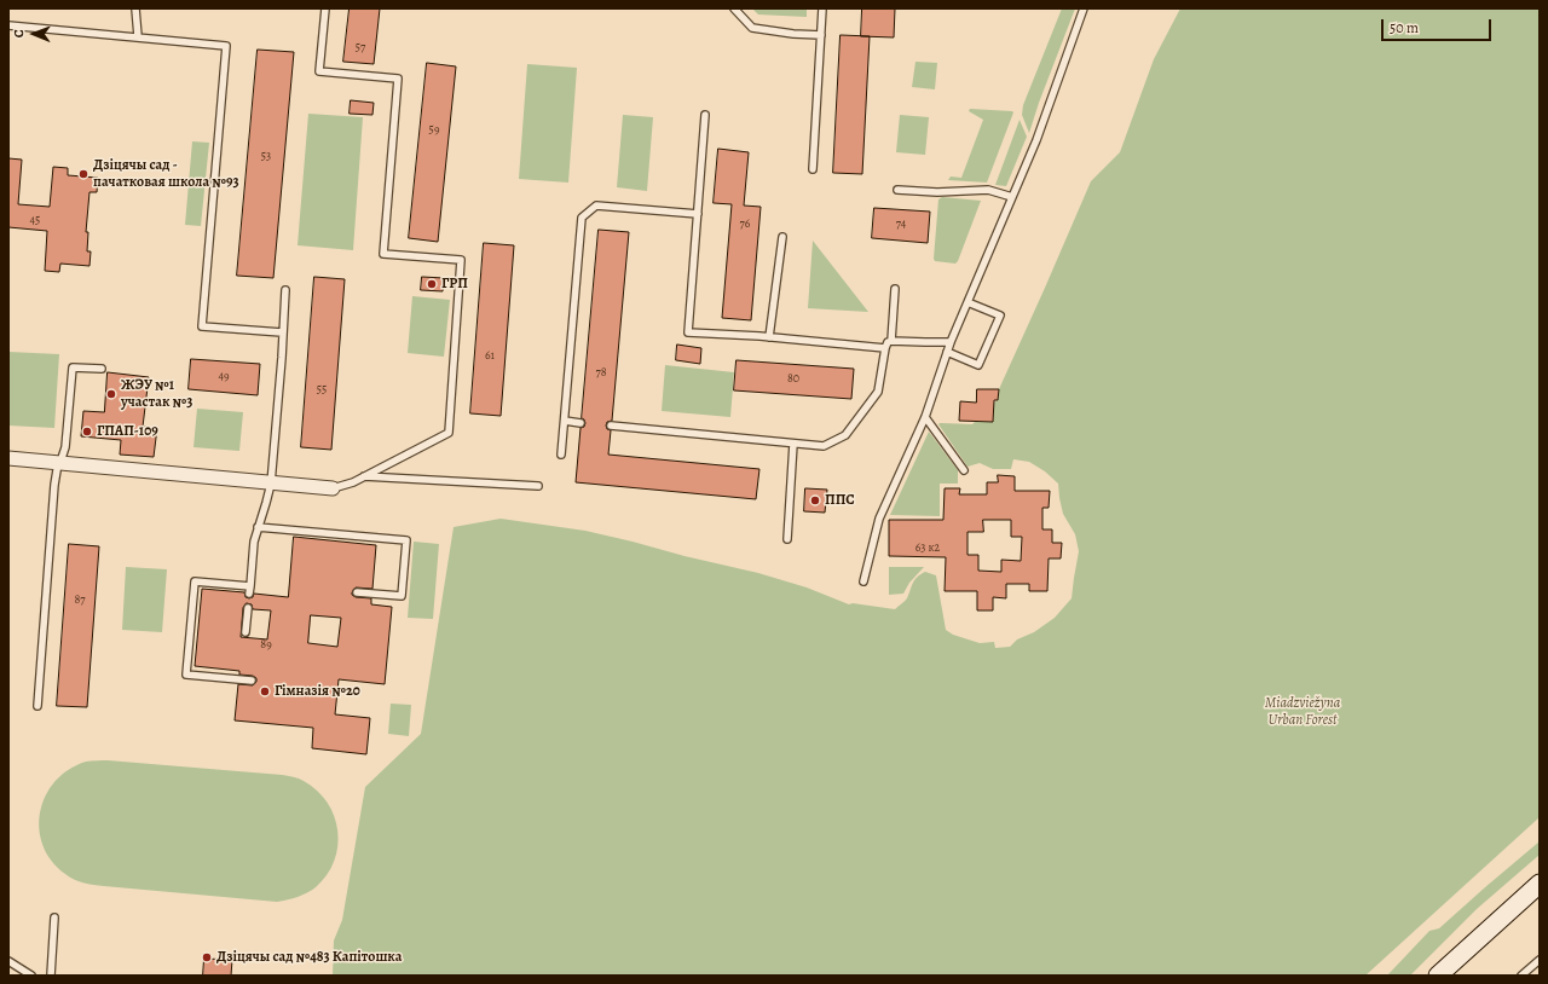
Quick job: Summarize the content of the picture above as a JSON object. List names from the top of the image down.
{
  "parks": ["Miadzviežyna Urban Forest"],
  "places": [
    "Дзіцячы сад - пачатковая школа №93",
    "ГРП",
    "ЖЭУ №1 участак №3",
    "ГПАП-109",
    "ППС",
    "Гімназія №20",
    "Дзіцячы сад №483 Капітошка"
  ],
  "house_numbers": [
    "57",
    "59",
    "53",
    "45",
    "76",
    "74",
    "61",
    "78",
    "49",
    "80",
    "55",
    "63 к2",
    "87",
    "89"
  ],
  "scale_bar": "50 m",
  "north": "left"
}
